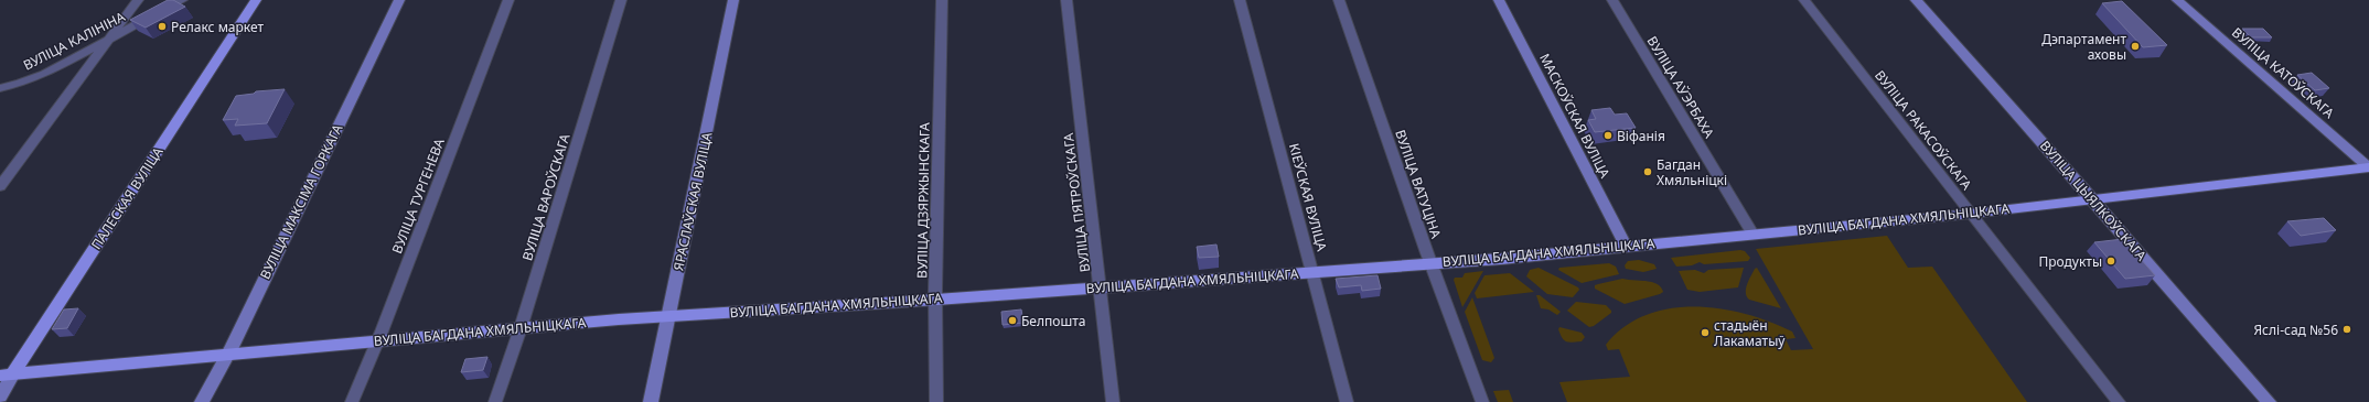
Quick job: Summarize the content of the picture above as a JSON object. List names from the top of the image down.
{
  "streets": {
    "main road": ["ПАЛЕСКАЯ ВУЛІЦА", "ВУЛІЦА БАГДАНА ХМЯЛЬНІЦКАГА"],
    "street": [
      "ВУЛІЦА КАЛІНІНА",
      "ВУЛІЦА КАТОЎСКАГА",
      "ВУЛІЦА АЎЭРБАХА",
      "МАСКОЎСКАЯ ВУЛІЦА",
      "ВУЛІЦА РАКАСОЎСКАГА",
      "ВУЛІЦА ВАТУЦІНА",
      "ВУЛІЦА ТУРГЕНЕВА",
      "ВУЛІЦА ВАРОЎСКАГА",
      "КІЕЎСКАЯ ВУЛІЦА",
      "ВУЛІЦА ДЗЯРЖЫНСКАГА",
      "ВУЛІЦА ЦЫЯЛКОЎСКАГА",
      "ВУЛІЦА МАКСІМА ГОРКАГА",
      "ЯРАСЛАЎСКАЯ ВУЛІЦА",
      "ВУЛІЦА ПЯТРОЎСКАГА"
    ]
  },
  "crossings": [
    ["ВУЛІЦА КАТОЎСКАГА", "ВУЛІЦА БАГДАНА ХМЯЛЬНІЦКАГА"],
    ["ВУЛІЦА АЎЭРБАХА", "ВУЛІЦА БАГДАНА ХМЯЛЬНІЦКАГА"],
    ["МАСКОЎСКАЯ ВУЛІЦА", "ВУЛІЦА БАГДАНА ХМЯЛЬНІЦКАГА"],
    ["ВУЛІЦА РАКАСОЎСКАГА", "ВУЛІЦА БАГДАНА ХМЯЛЬНІЦКАГА"],
    ["ВУЛІЦА ВАТУЦІНА", "ВУЛІЦА БАГДАНА ХМЯЛЬНІЦКАГА"],
    ["ВУЛІЦА ТУРГЕНЕВА", "ВУЛІЦА БАГДАНА ХМЯЛЬНІЦКАГА"],
    ["ВУЛІЦА ВАРОЎСКАГА", "ВУЛІЦА БАГДАНА ХМЯЛЬНІЦКАГА"],
    ["КІЕЎСКАЯ ВУЛІЦА", "ВУЛІЦА БАГДАНА ХМЯЛЬНІЦКАГА"],
    ["ПАЛЕСКАЯ ВУЛІЦА", "ВУЛІЦА БАГДАНА ХМЯЛЬНІЦКАГА"],
    ["ВУЛІЦА ДЗЯРЖЫНСКАГА", "ВУЛІЦА БАГДАНА ХМЯЛЬНІЦКАГА"],
    ["ВУЛІЦА ЦЫЯЛКОЎСКАГА", "ВУЛІЦА БАГДАНА ХМЯЛЬНІЦКАГА"],
    ["ВУЛІЦА МАКСІМА ГОРКАГА", "ВУЛІЦА БАГДАНА ХМЯЛЬНІЦКАГА"],
    ["ЯРАСЛАЎСКАЯ ВУЛІЦА", "ВУЛІЦА БАГДАНА ХМЯЛЬНІЦКАГА"],
    ["ВУЛІЦА ПЯТРОЎСКАГА", "ВУЛІЦА БАГДАНА ХМЯЛЬНІЦКАГА"]
  ],
  "places": [
    "Релакс маркет",
    "Дэпартамент аховы",
    "Віфанія",
    "Багдан Хмяльніцкі",
    "Продукты",
    "Белпошта",
    "Яслі-сад №56",
    "стадыён Лакаматыў"
  ]
}
